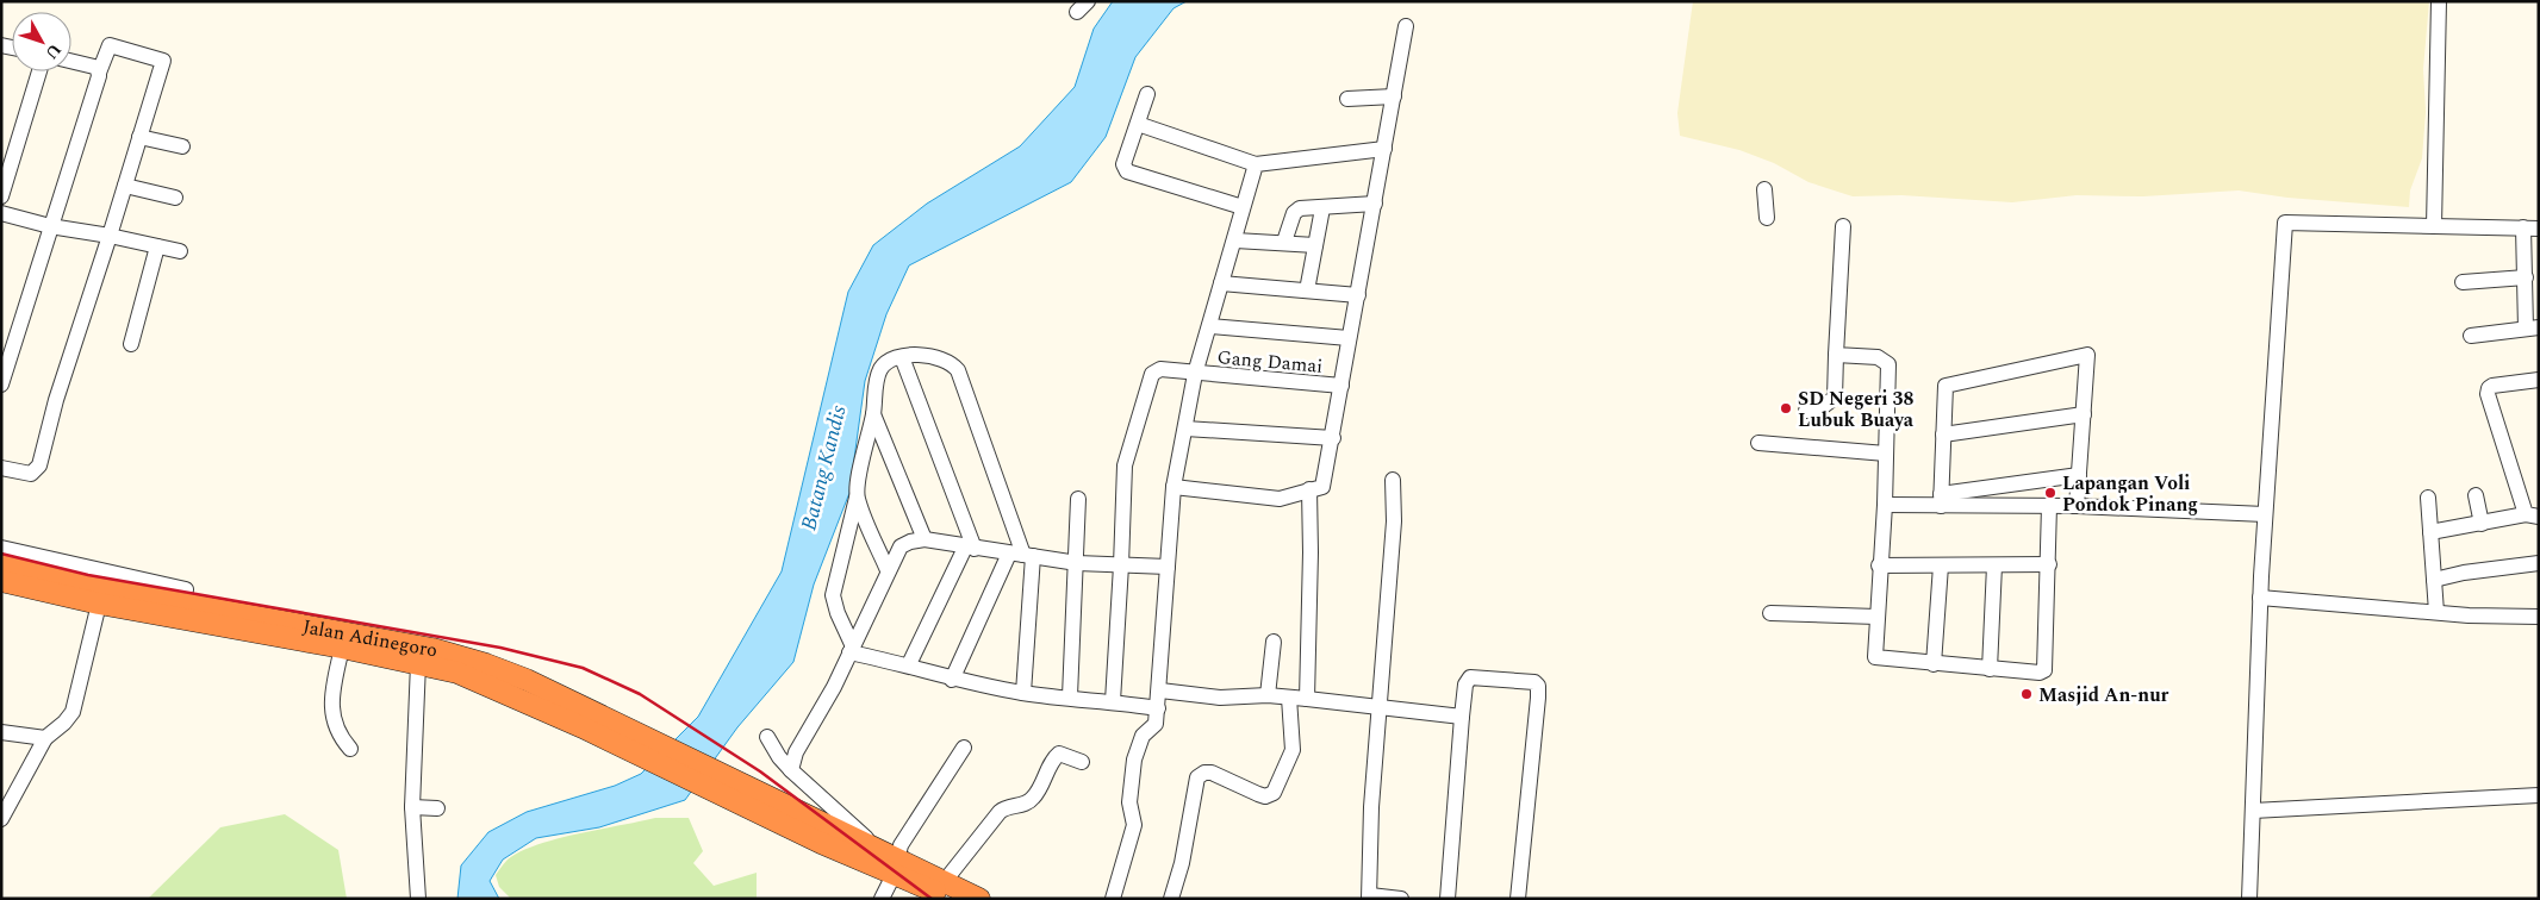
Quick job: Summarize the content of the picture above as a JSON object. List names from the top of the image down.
{
  "streets": {
    "highway": ["Jalan Adinegoro"],
    "street": ["Gang Damai"]
  },
  "water": ["Batang Kandis"],
  "places": ["SD Negeri 38 Lubuk Buaya", "Lapangan Voli Pondok Pinang", "Masjid An-nur"],
  "north": "bottom right"
}
